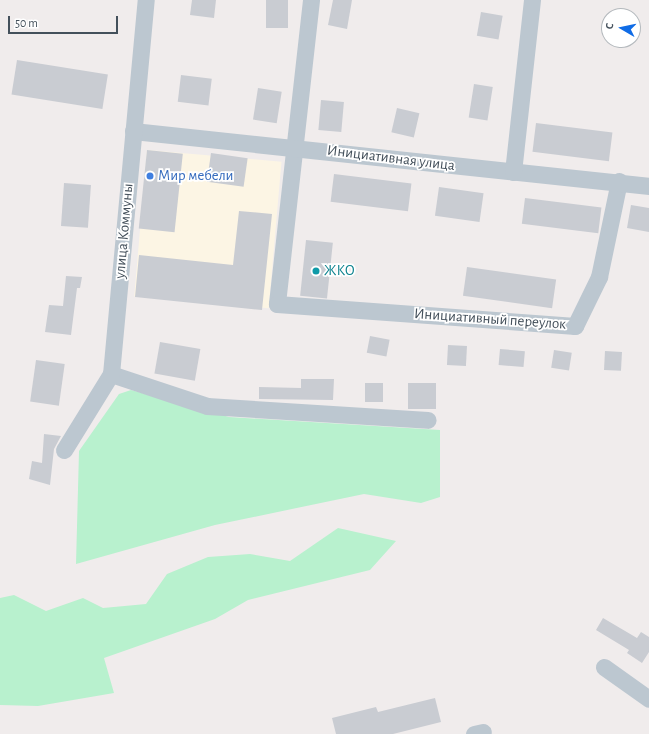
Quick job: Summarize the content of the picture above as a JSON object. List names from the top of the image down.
{
  "streets": {
    "street": ["Инициативная улица", "улица Коммуны", "Инициативный переулок"]
  },
  "crossings": [
    ["Инициативная улица", "улица Коммуны"],
    ["Инициативная улица", "Инициативный переулок"]
  ],
  "places": ["Мир мебели", "ЖКО"],
  "scale_bar": "50 m",
  "north": "left"
}
